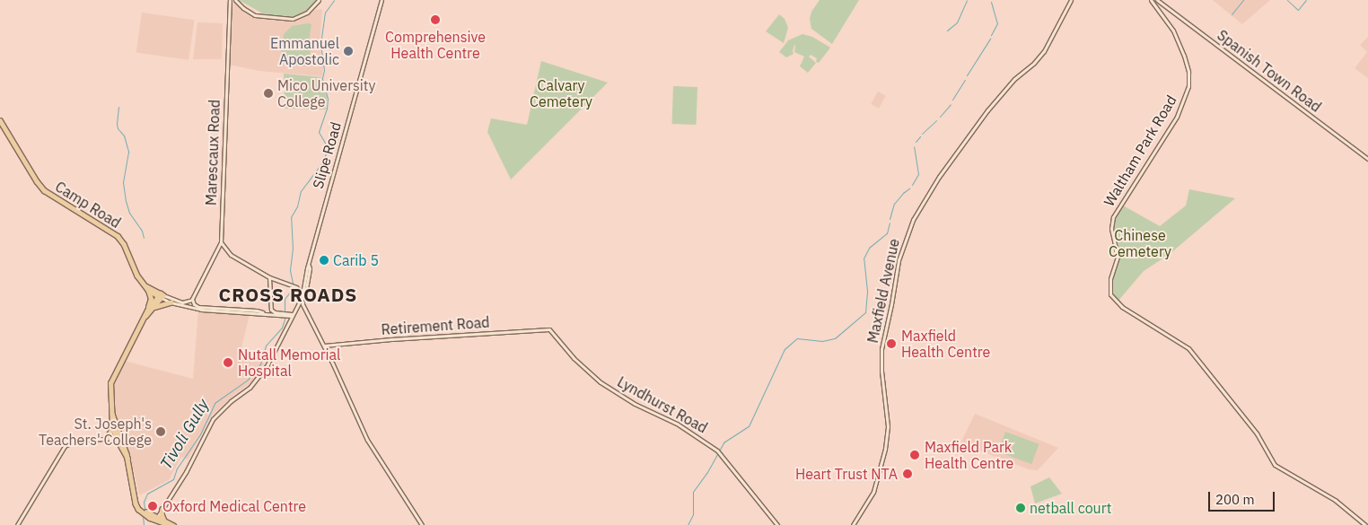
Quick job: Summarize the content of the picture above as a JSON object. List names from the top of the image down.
{
  "streets": {
    "main road": [
      "Spanish Town Road",
      "Waltham Park Road",
      "Marescaux Road",
      "Slipe Road",
      "Camp Road",
      "Maxfield Avenue",
      "Retirement Road",
      "Lyndhurst Road"
    ]
  },
  "crossings": [
    ["Retirement Road", "Lyndhurst Road"]
  ],
  "districts": ["CROSS ROADS"],
  "water": ["Tivoli Gully"],
  "parks": ["Calvary Cemetery", "Chinese Cemetery"],
  "places": [
    "Comprehensive Health Centre",
    "Emmanuel Apostolic",
    "Mico University College",
    "Carib 5",
    "Maxfield Health Centre",
    "Nutall Memorial Hospital",
    "St. Joseph's Teachers' College",
    "Maxfield Park Health Centre",
    "Heart Trust NTA",
    "Oxford Medical Centre",
    "netball court"
  ],
  "scale_bar": "200 m"
}
